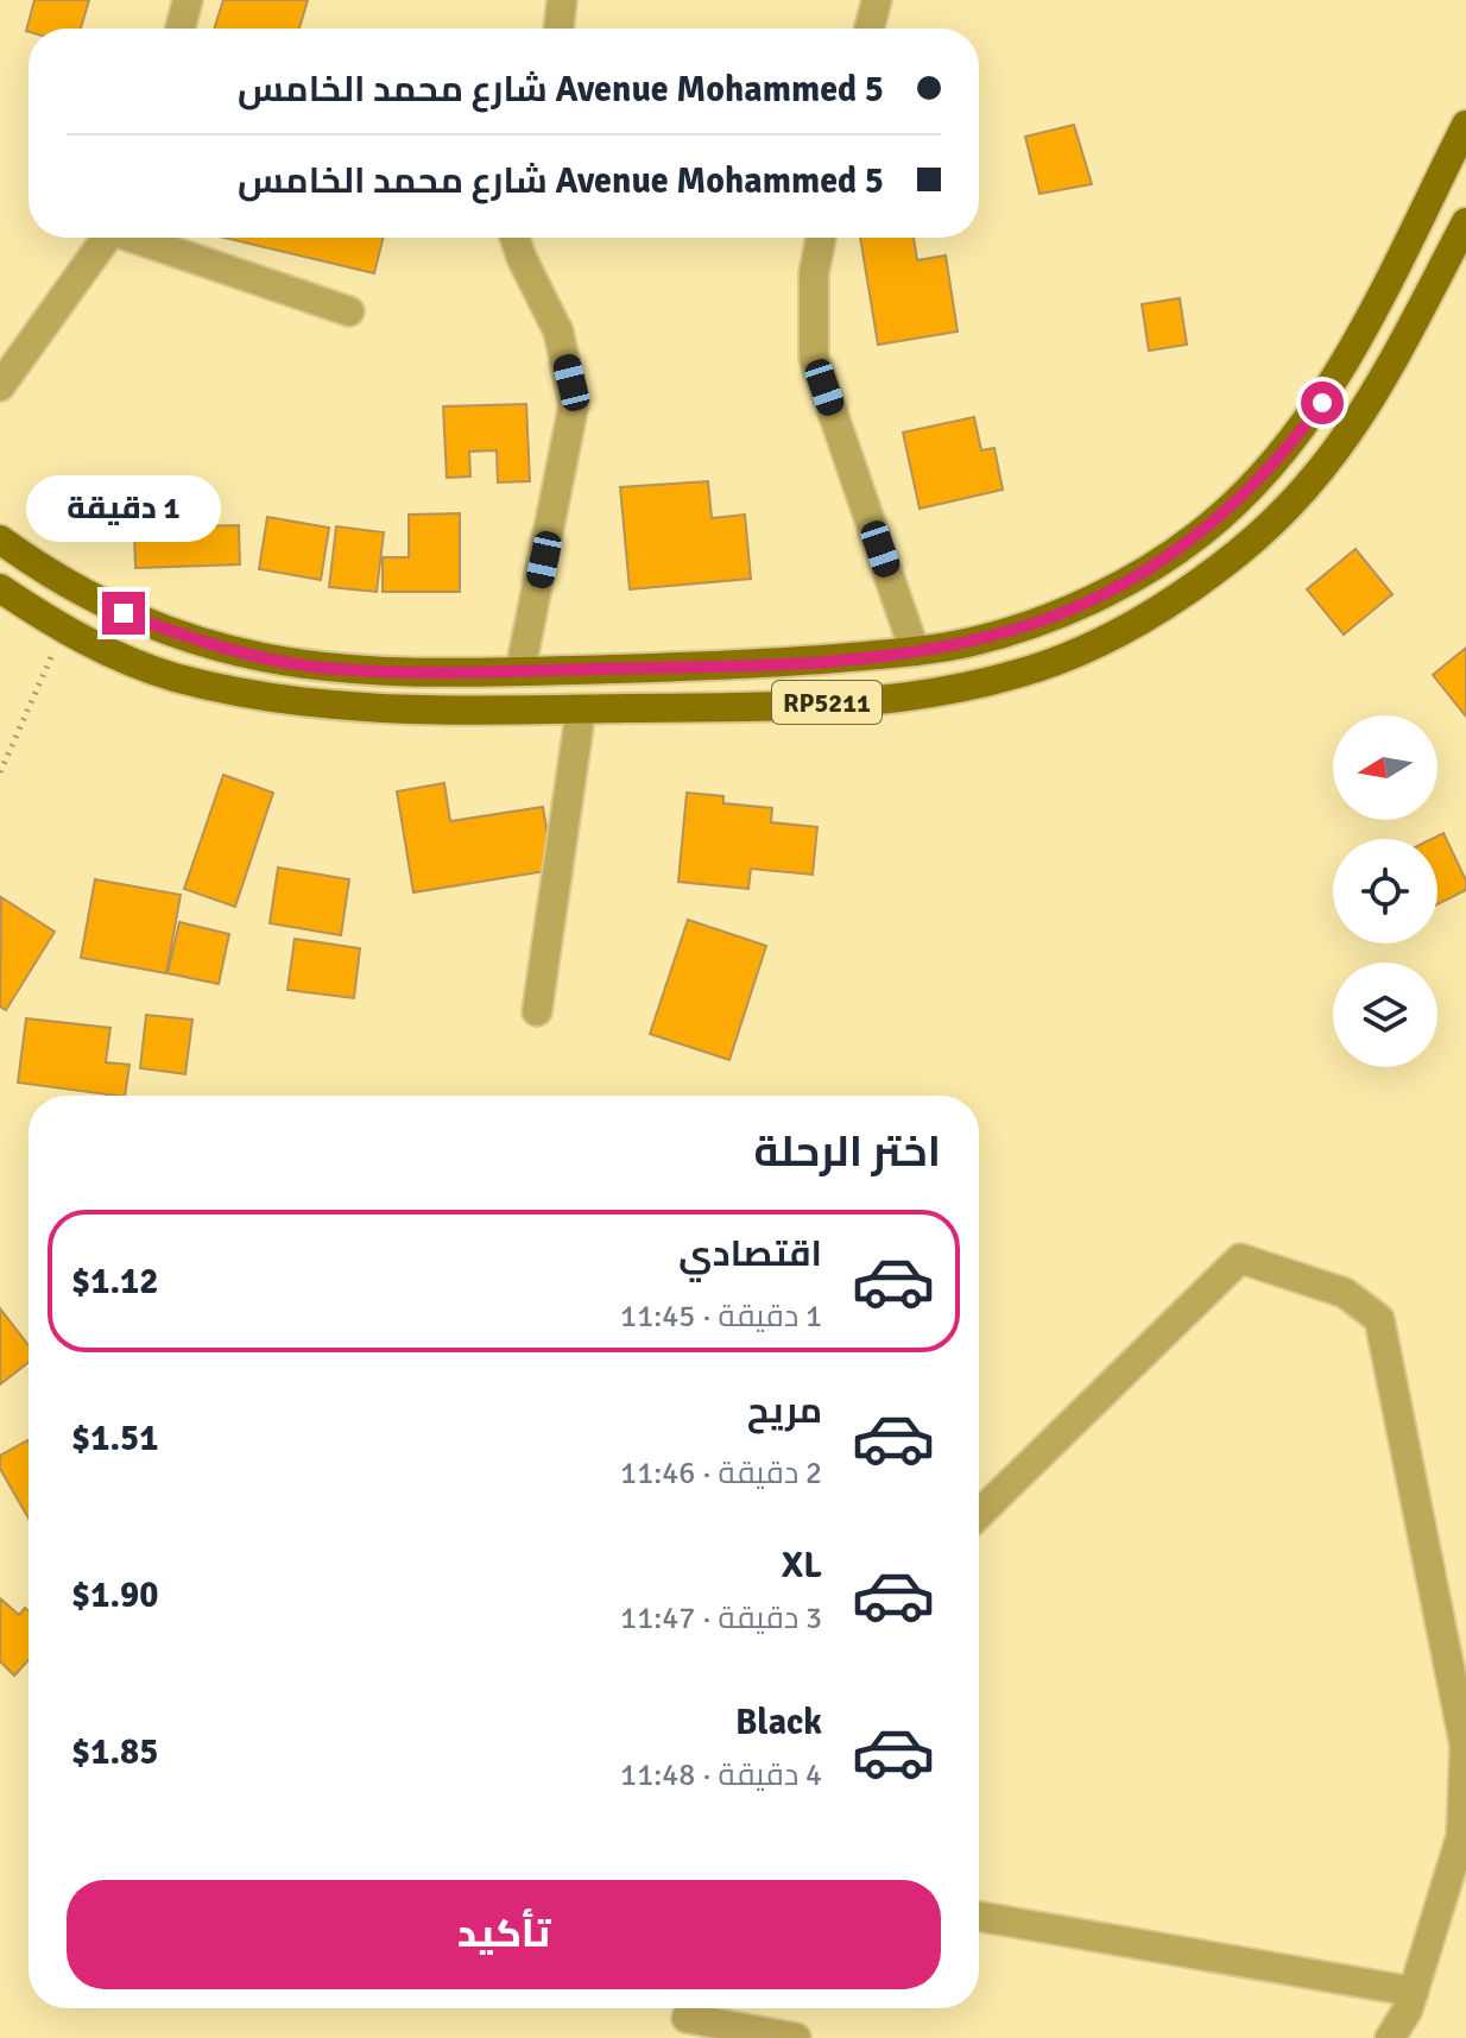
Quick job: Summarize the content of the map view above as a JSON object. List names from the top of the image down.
{
  "streets": {
    "main road": ["RP5211"]
  },
  "north": "left",
  "page": {
    "banner": ["Avenue Mohammed 5 شارع محمد الخامس", "Avenue Mohammed 5 شارع محمد الخامس"],
    "bubble": "1 دقيقة",
    "heading": "اختر الرحلة",
    "list": [
      {
        "name": "اقتصادي",
        "note": "1 دقيقة · 11:45",
        "value": "$1.12"
      },
      {
        "name": "مريح",
        "note": "2 دقيقة · 11:46",
        "value": "$1.51"
      },
      {
        "name": "XL",
        "note": "3 دقيقة · 11:47",
        "value": "$1.90"
      },
      {
        "name": "Black",
        "note": "4 دقيقة · 11:48",
        "value": "$1.85"
      }
    ],
    "buttons": "تأكيد"
  }
}
